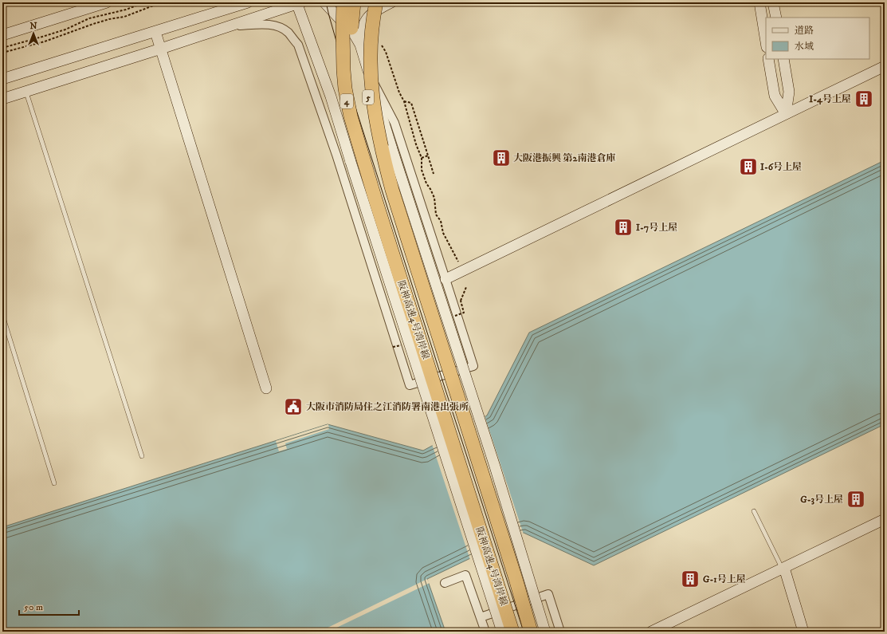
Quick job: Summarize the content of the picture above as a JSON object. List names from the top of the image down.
{
  "streets": {
    "highway": ["5", "4", "阪神高速4号湾岸線"]
  },
  "crossings": [
    ["5", "阪神高速4号湾岸線"]
  ],
  "places": {
    "building": [
      "I-4号上屋",
      "大阪港振興 第2南港倉庫",
      "I-6号上屋",
      "I-7号上屋",
      "G-3号上屋",
      "G-1号上屋"
    ],
    "public building": ["大阪市消防局住之江消防署南港出張所"]
  },
  "legend": ["道路", "水域"],
  "scale_bar": "50 m",
  "north": "top"
}
